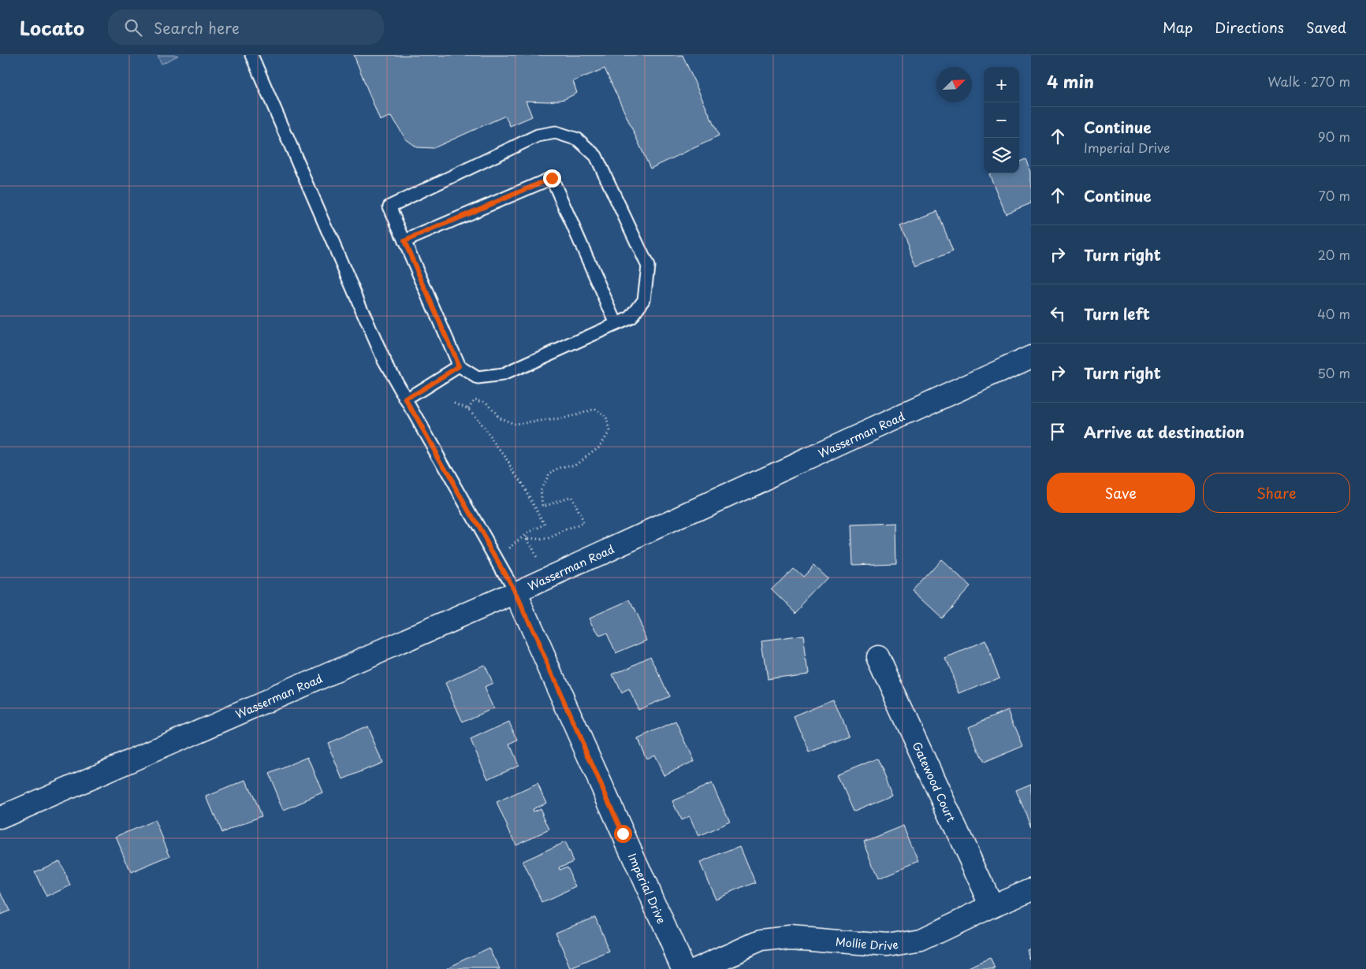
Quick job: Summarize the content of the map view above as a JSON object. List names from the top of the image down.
{
  "streets": {
    "street": [
      "Wasserman Road",
      "Gatewood Court",
      "Imperial Drive",
      "Mollie Drive"
    ]
  },
  "crossings": [
    ["Wasserman Road", "Imperial Drive"],
    ["Gatewood Court", "Mollie Drive"]
  ],
  "north": "top right",
  "page": {
    "header": "Locato",
    "search": "Search here",
    "nav": ["Map", "Directions", "Saved"],
    "heading": ["4 min", "Walk · 270 m"],
    "map_buttons": ["+", "−"],
    "list": [
      ["Continue", "Imperial Drive", "90 m"],
      ["Continue", "70 m"],
      ["Turn right", "20 m"],
      ["Turn left", "40 m"],
      ["Turn right", "50 m"],
      "Arrive at destination"
    ],
    "buttons": ["Save", "Share"]
  }
}
